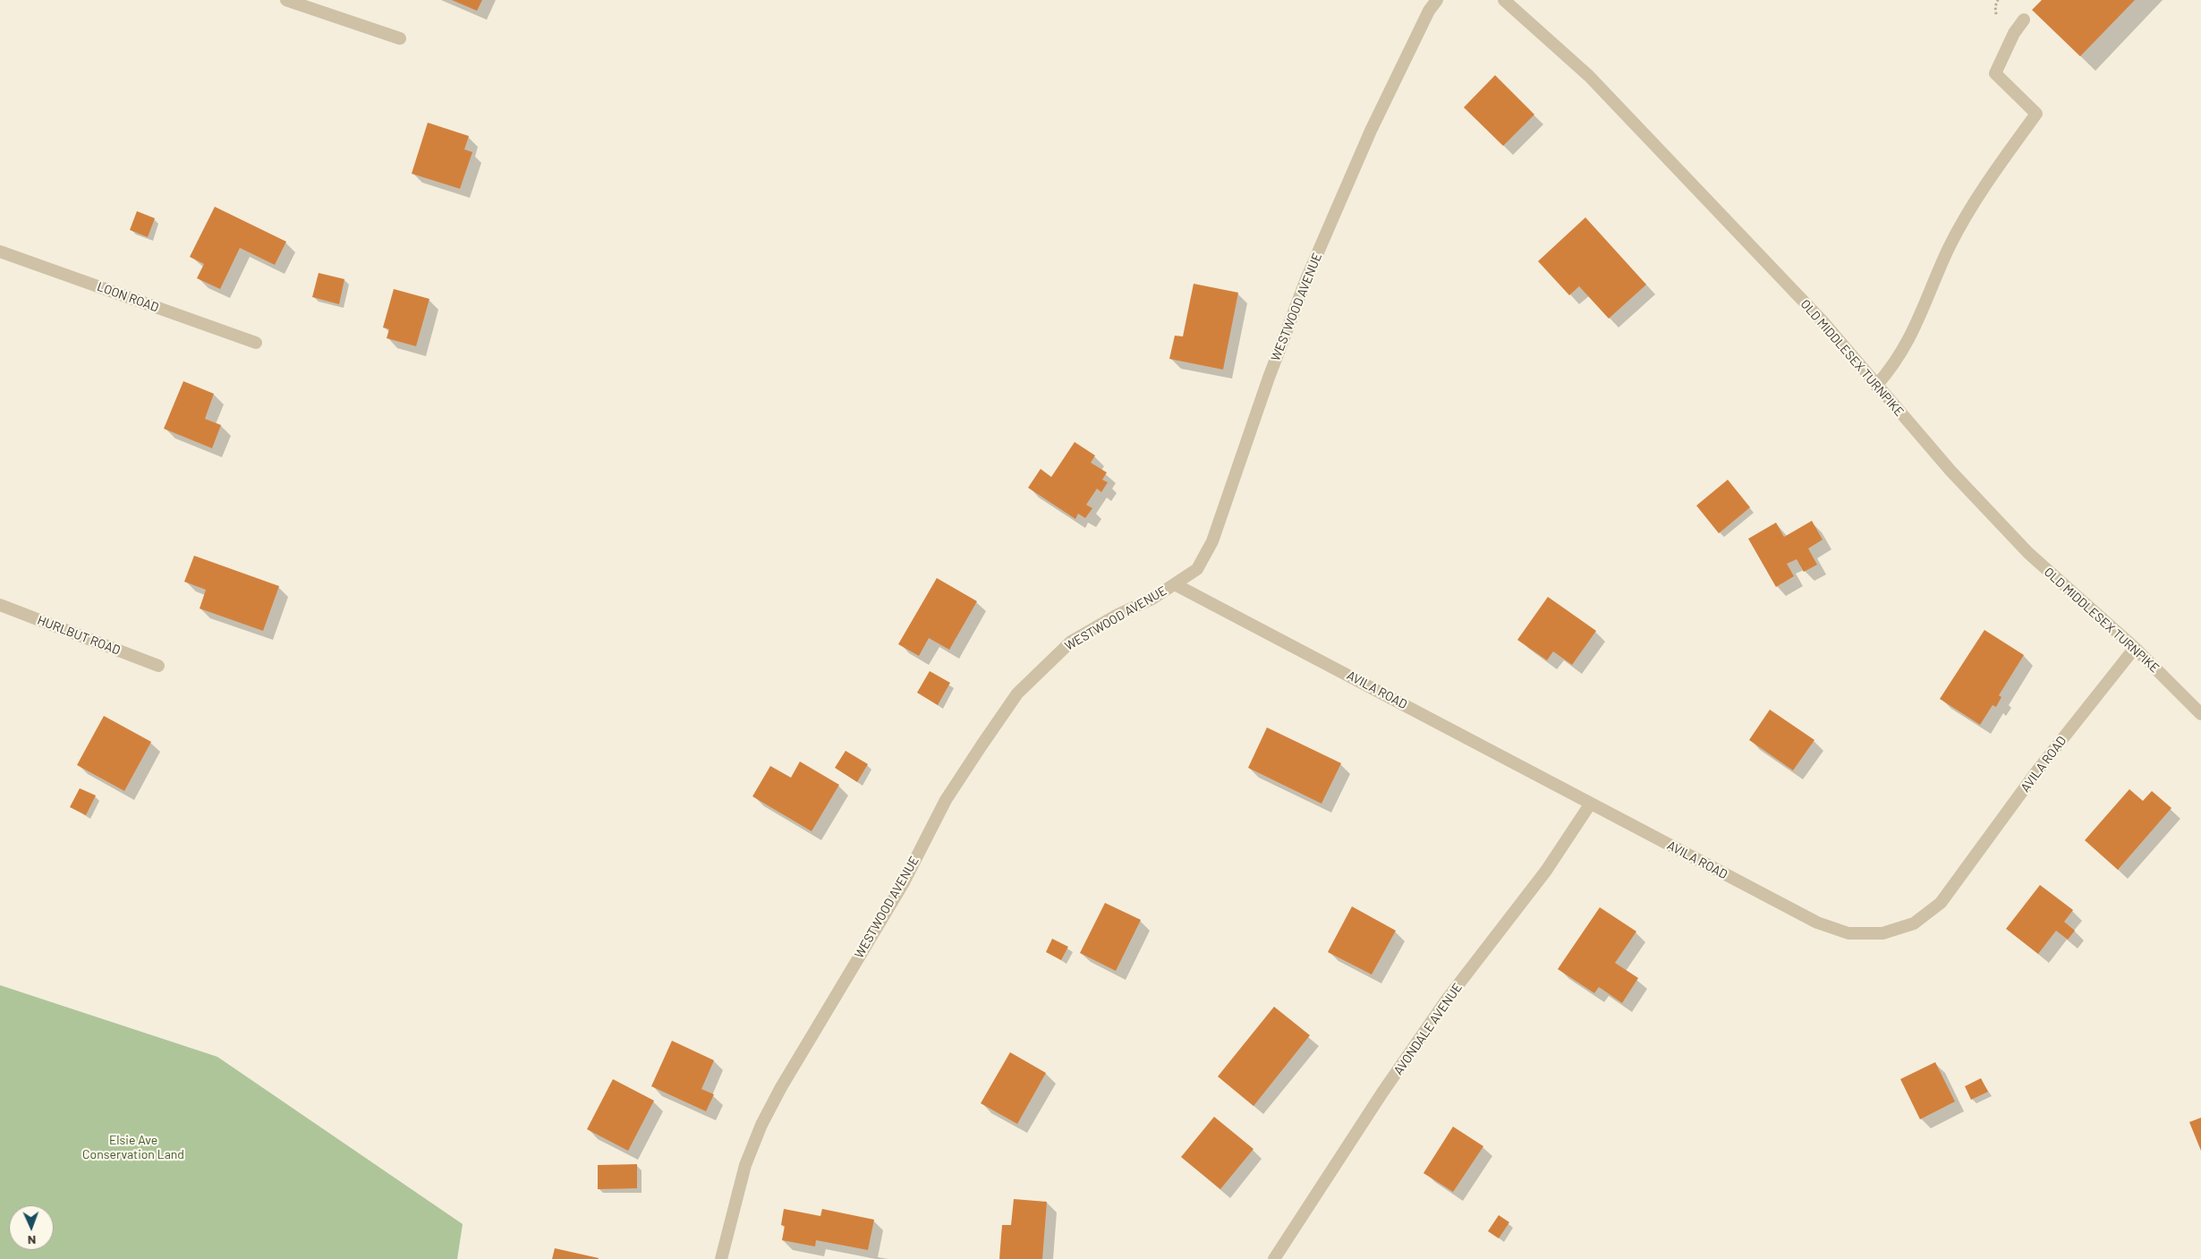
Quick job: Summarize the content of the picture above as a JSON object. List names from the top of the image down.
{
  "streets": {
    "street": [
      "LOON ROAD",
      "WESTWOOD AVENUE",
      "OLD MIDDLESEX TURNPIKE",
      "HURLBUT ROAD",
      "AVILA ROAD",
      "AVONDALE AVENUE"
    ]
  },
  "crossings": [
    ["WESTWOOD AVENUE", "AVILA ROAD"],
    ["OLD MIDDLESEX TURNPIKE", "AVILA ROAD"],
    ["AVILA ROAD", "AVONDALE AVENUE"]
  ],
  "parks": ["Elsie Ave Conservation Land"],
  "north": "bottom"
}
